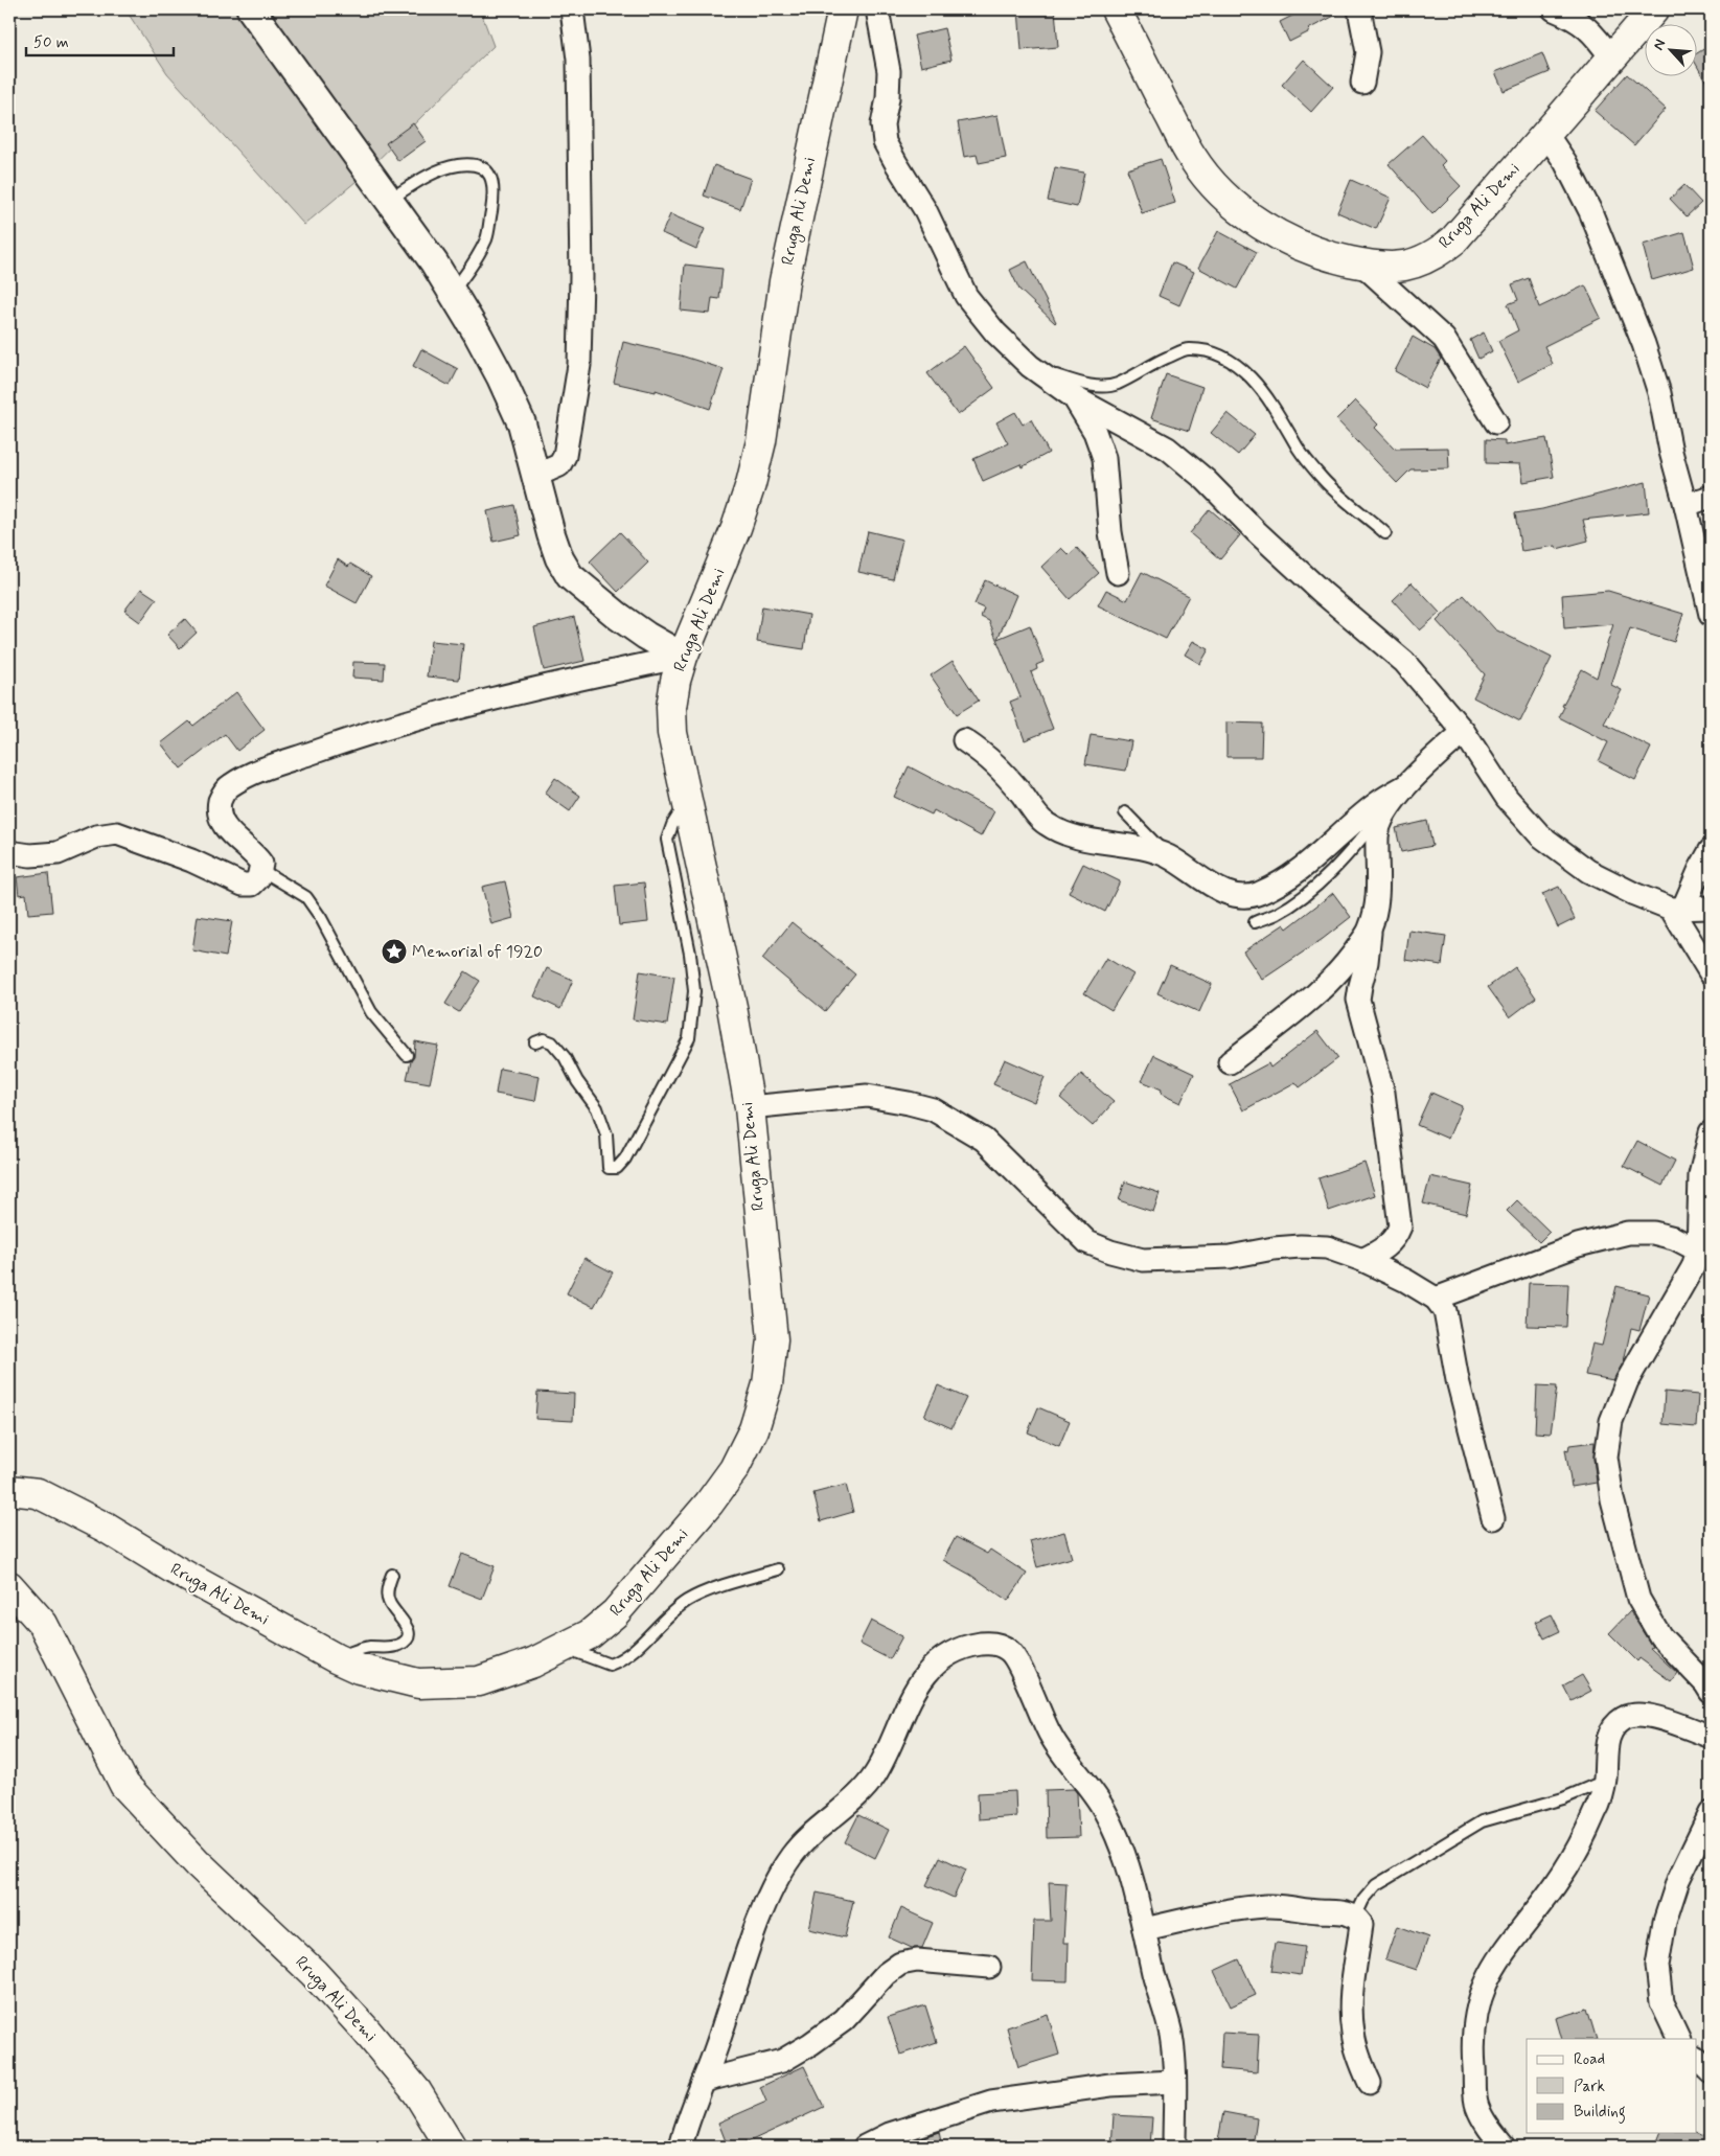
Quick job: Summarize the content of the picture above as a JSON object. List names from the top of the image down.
{
  "streets": {
    "main road": ["Rruga Ali Demi"]
  },
  "places": {
    "place": ["Memorial of 1920"]
  },
  "legend": ["Road", "Park", "Building"],
  "scale_bar": "50 m",
  "north": "top left"
}
